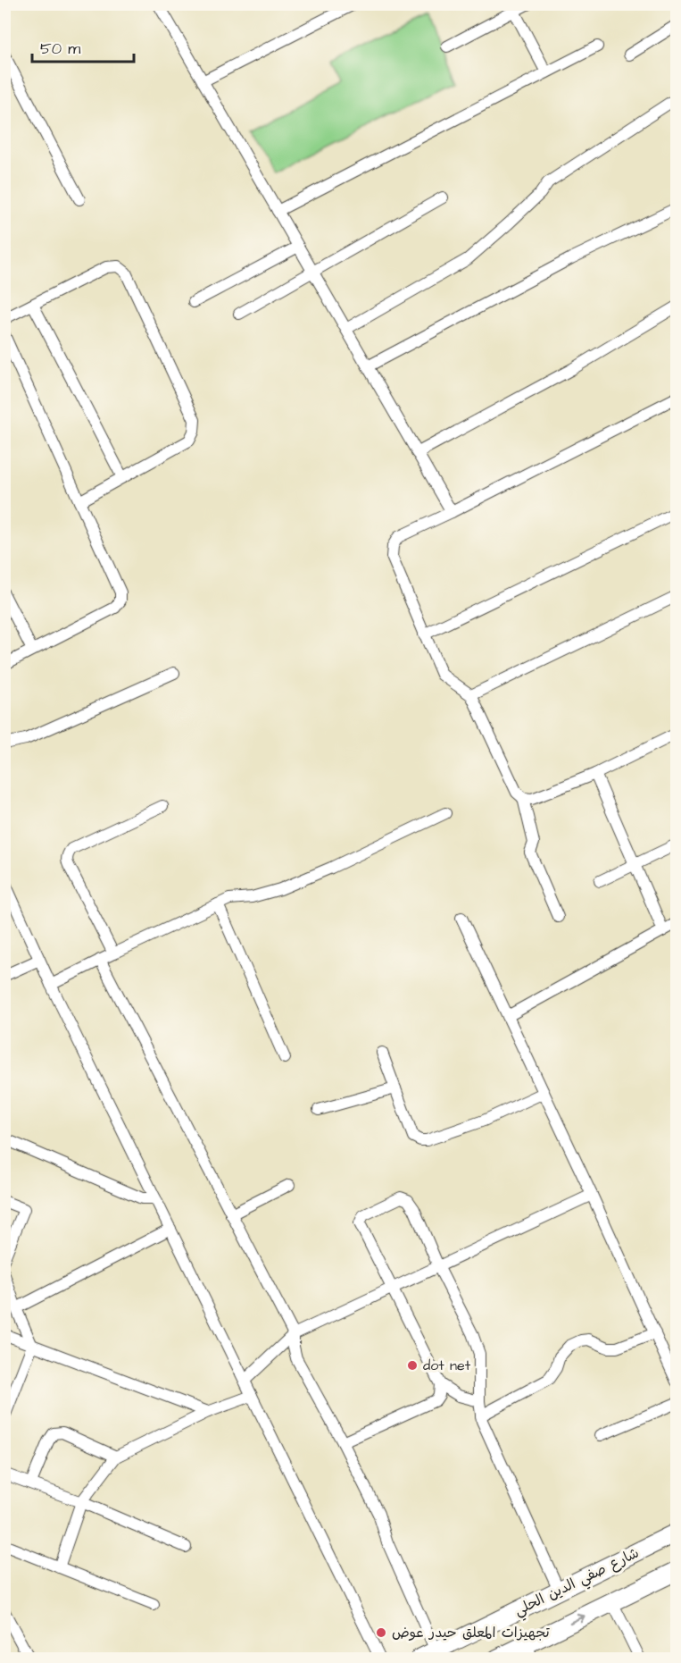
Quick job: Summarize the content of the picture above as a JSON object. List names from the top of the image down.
{
  "streets": {
    "main road": ["شارع صفي الدين الحلي"]
  },
  "places": ["dot net", "تجهيزات المعلق حيدر عوض"],
  "scale_bar": "50 m"
}
